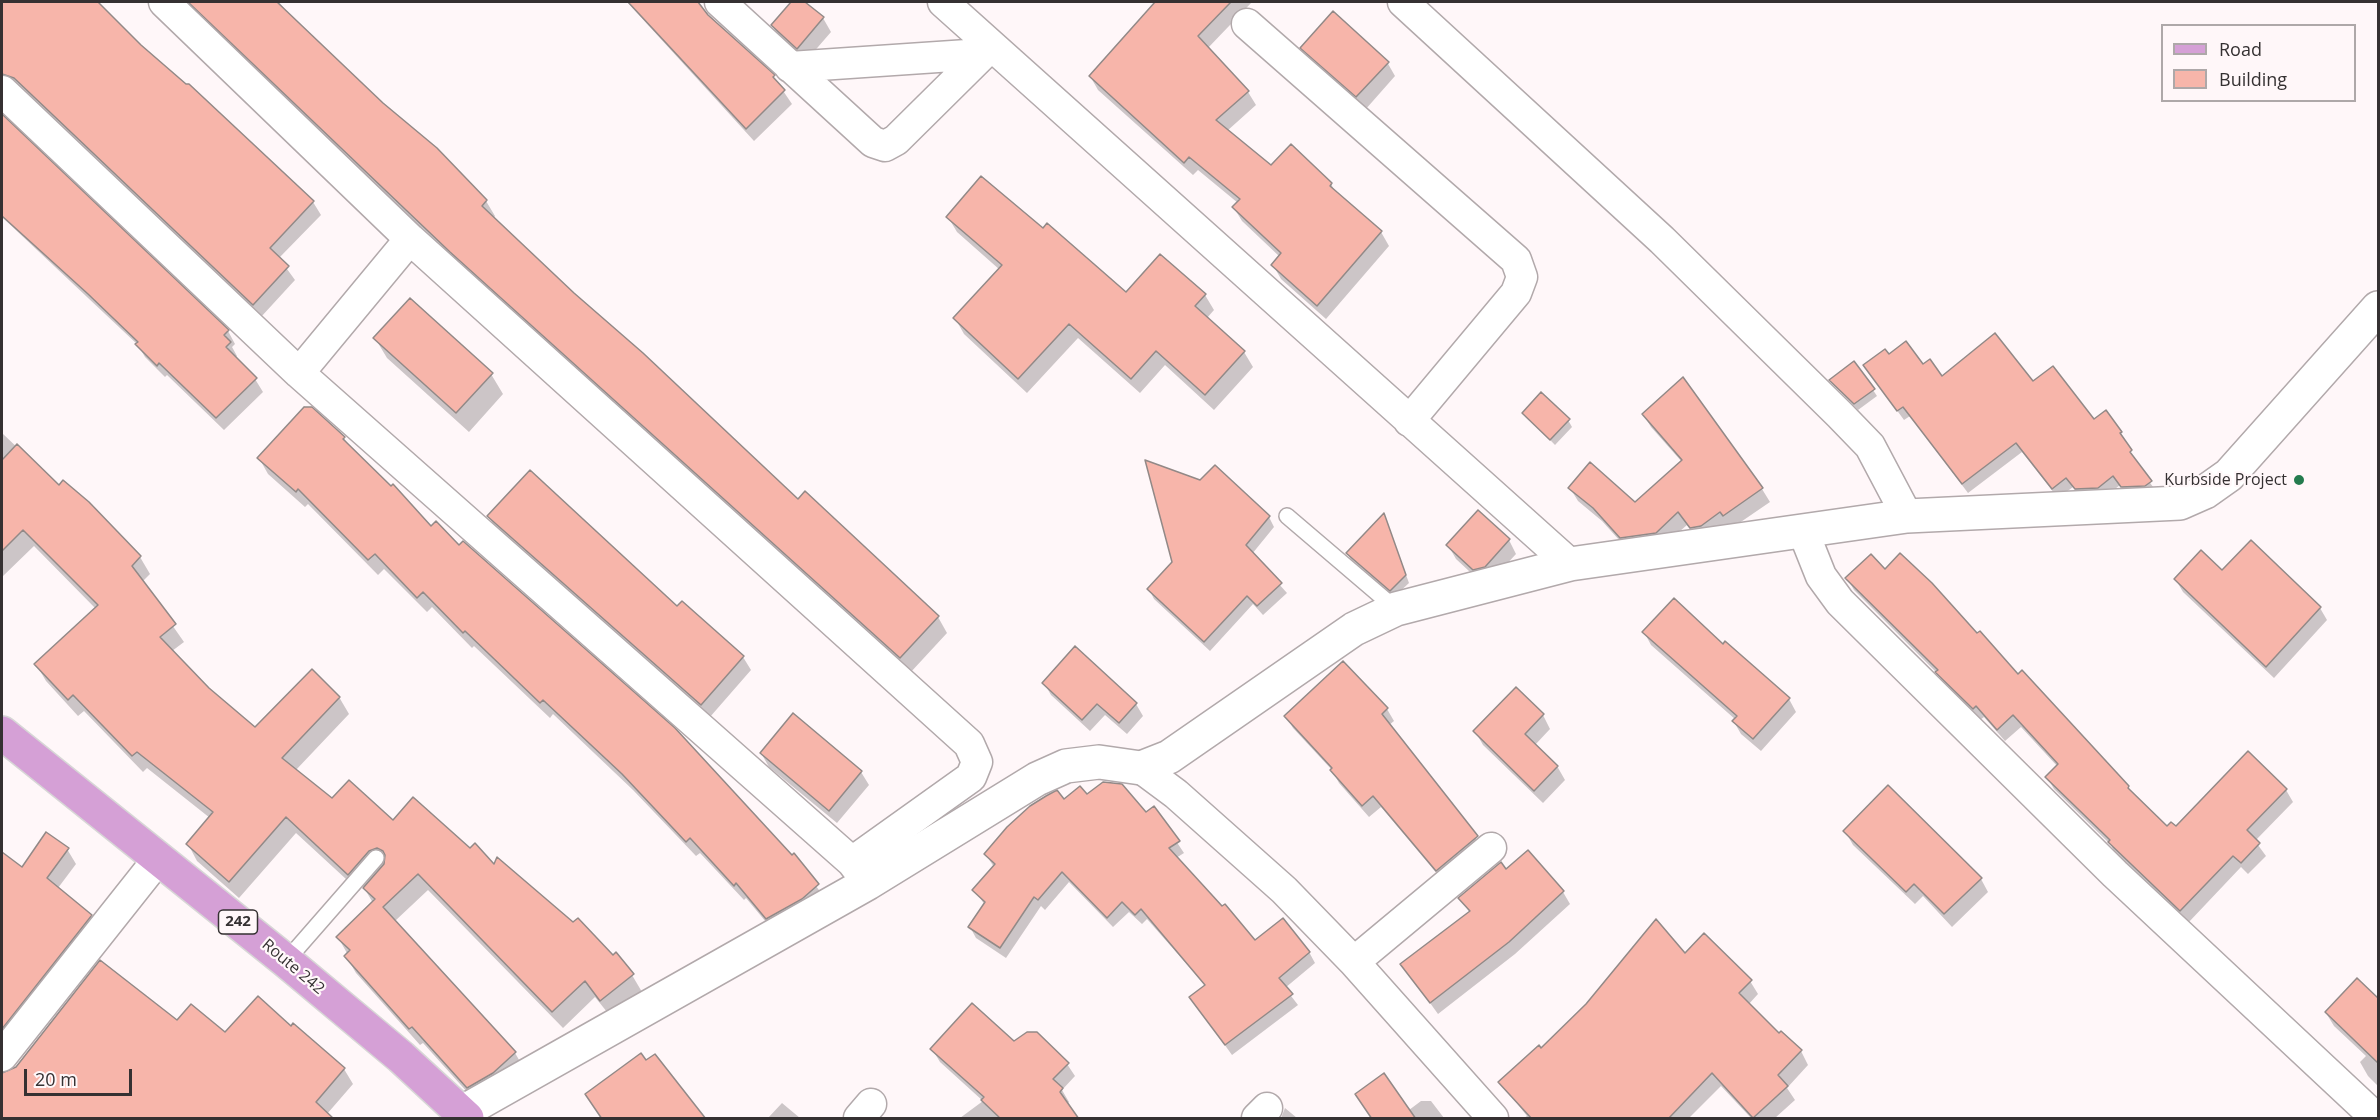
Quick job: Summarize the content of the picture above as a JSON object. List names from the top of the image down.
{
  "streets": {
    "main road": ["242", "Route 242"]
  },
  "places": ["Kurbside Project"],
  "legend": ["Road", "Building"],
  "scale_bar": "20 m"
}
